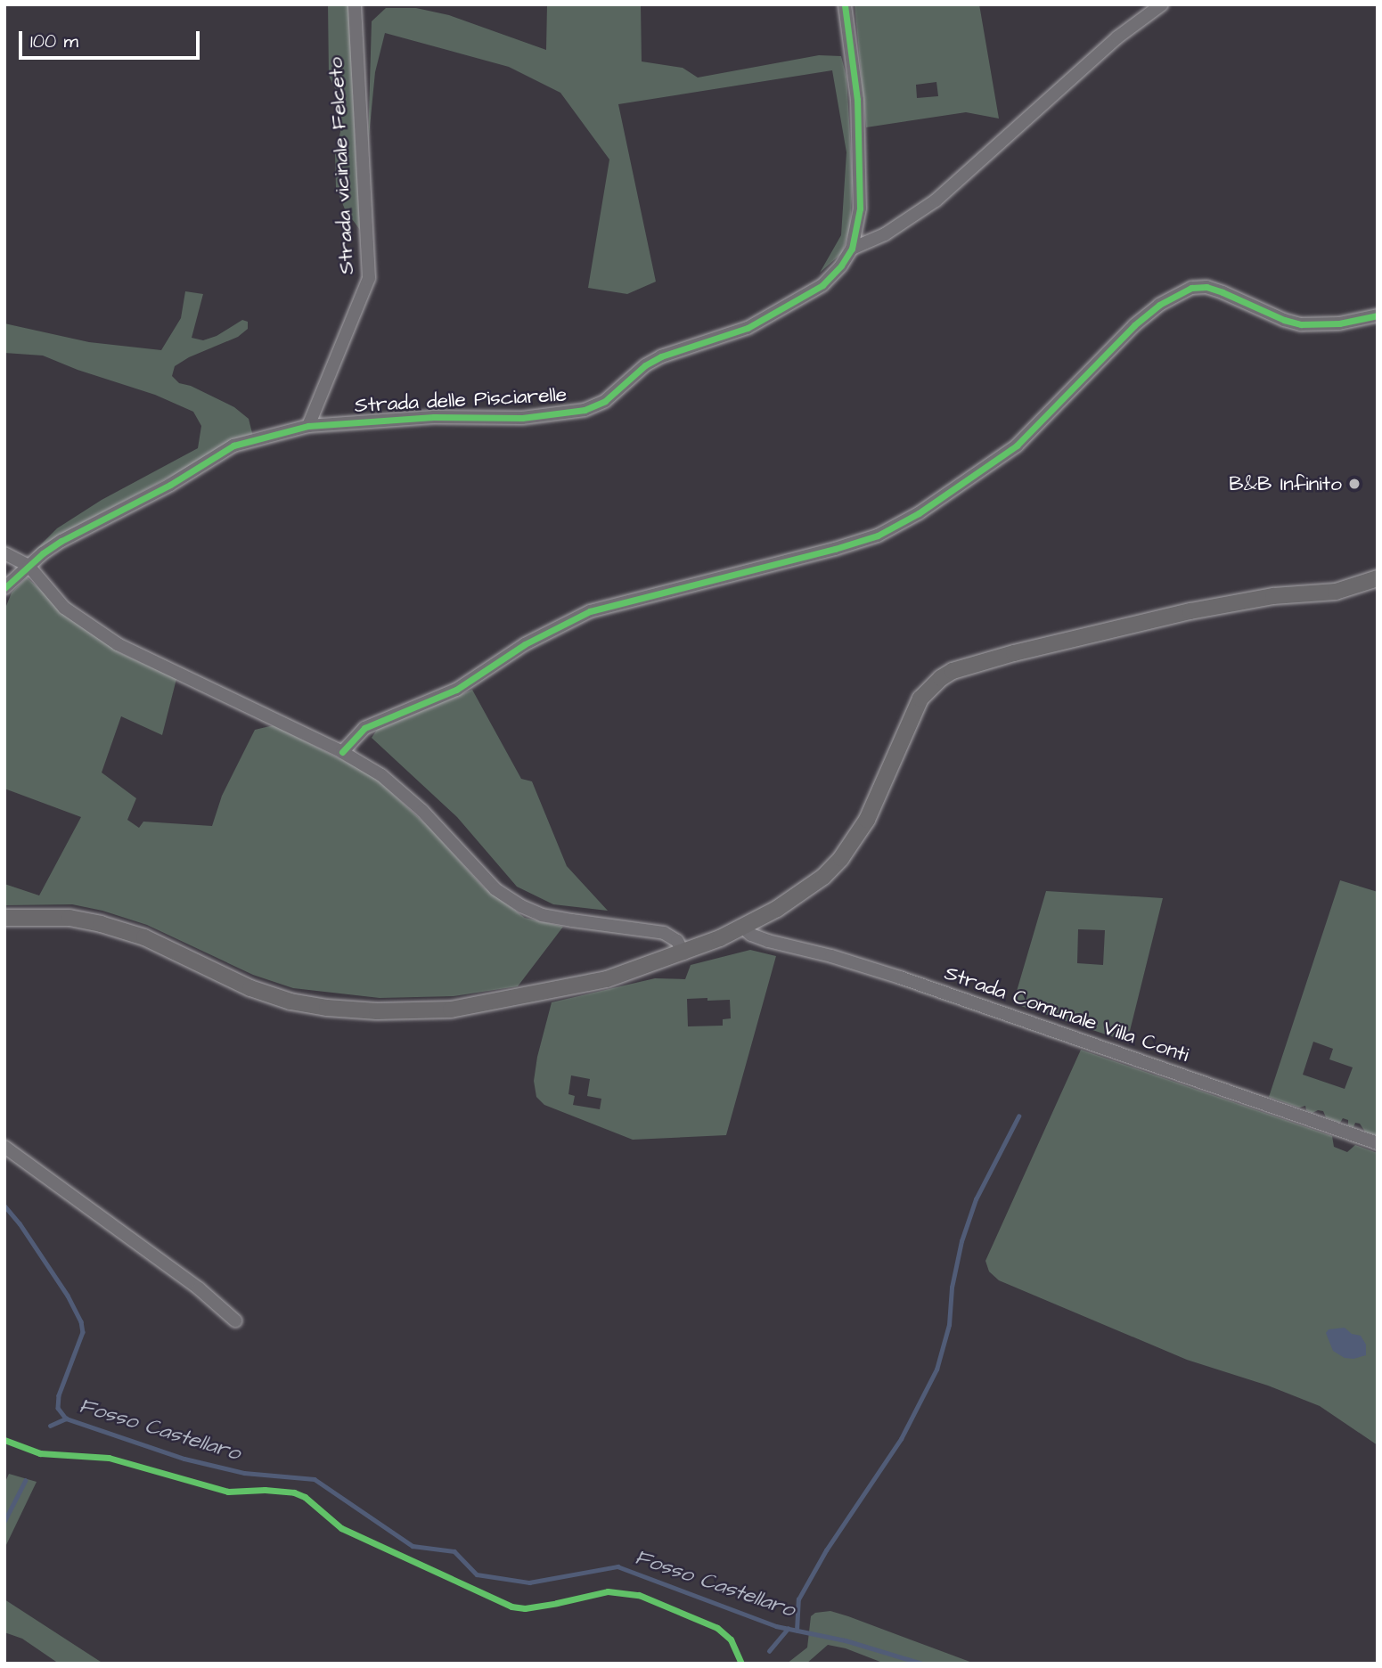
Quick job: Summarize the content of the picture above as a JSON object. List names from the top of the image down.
{
  "streets": {
    "street": ["Strada vicinale Felceto", "Strada delle Pisciarelle", "Strada Comunale Villa Conti"]
  },
  "crossings": [
    ["Strada vicinale Felceto", "Strada delle Pisciarelle"]
  ],
  "water": ["Fosso Castellaro"],
  "places": ["B&B Infinito"],
  "scale_bar": "100 m"
}
